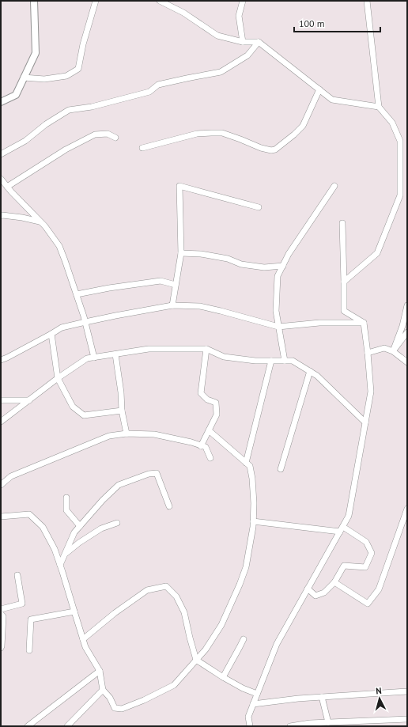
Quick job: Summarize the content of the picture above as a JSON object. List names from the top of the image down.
{
  "scale_bar": "100 m",
  "north": "top"
}
